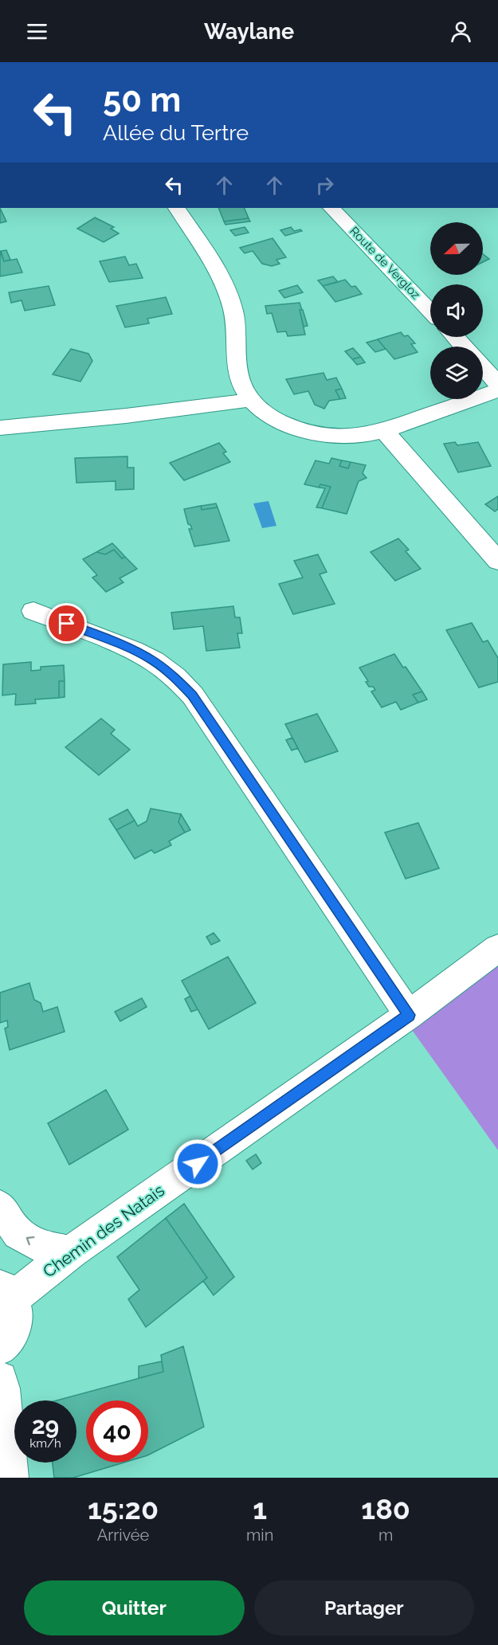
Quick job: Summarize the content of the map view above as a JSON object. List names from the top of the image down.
{
  "streets": {
    "street": ["Route de Vergloz", "Chemin des Natais"]
  },
  "north": "left",
  "page": {
    "header": "Waylane",
    "turn": ["50 m", "Allée du Tertre"],
    "speed": "29 km/h",
    "limit": "40",
    "eta": [
      "15:20",
      "Arrivée",
      "1",
      "min",
      "180",
      "m"
    ],
    "buttons": ["Quitter", "Partager"]
  }
}
